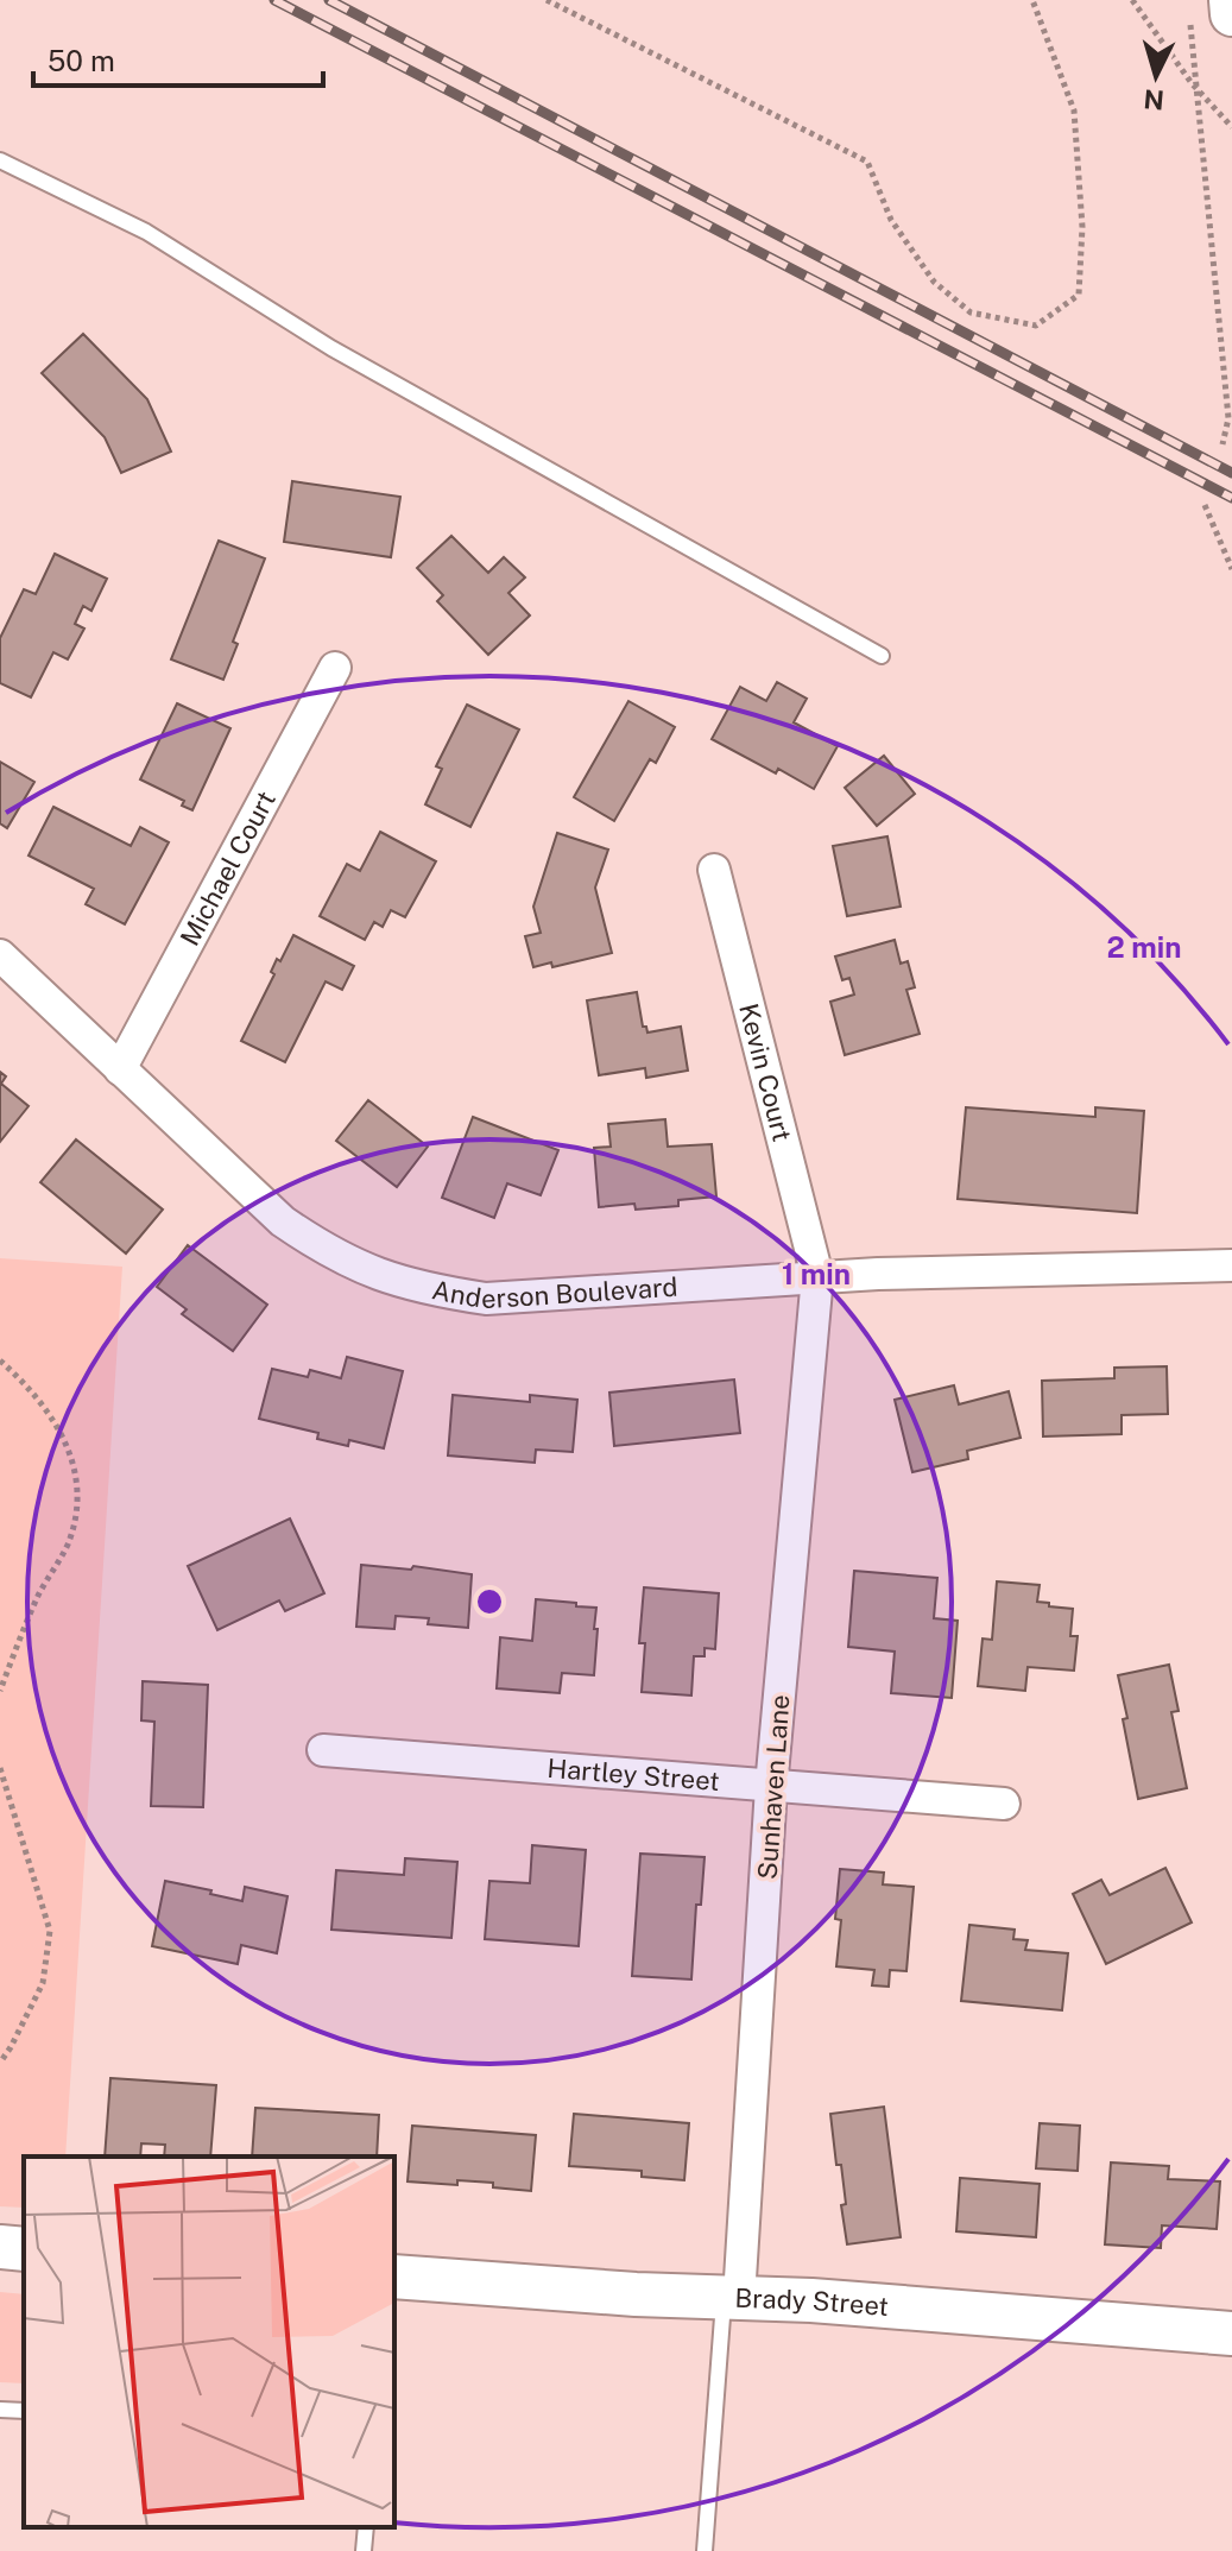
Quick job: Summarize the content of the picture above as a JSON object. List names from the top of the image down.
{
  "streets": {
    "street": [
      "Michael Court",
      "Kevin Court",
      "Anderson Boulevard",
      "Hartley Street",
      "Sunhaven Lane",
      "Brady Street"
    ]
  },
  "crossings": [
    ["Michael Court", "Anderson Boulevard"],
    ["Kevin Court", "Anderson Boulevard"],
    ["Kevin Court", "Sunhaven Lane"],
    ["Anderson Boulevard", "Sunhaven Lane"],
    ["Hartley Street", "Sunhaven Lane"],
    ["Sunhaven Lane", "Brady Street"]
  ],
  "scale_bar": "50 m",
  "north": "bottom",
  "rings": ["2 min", "1 min"]
}
